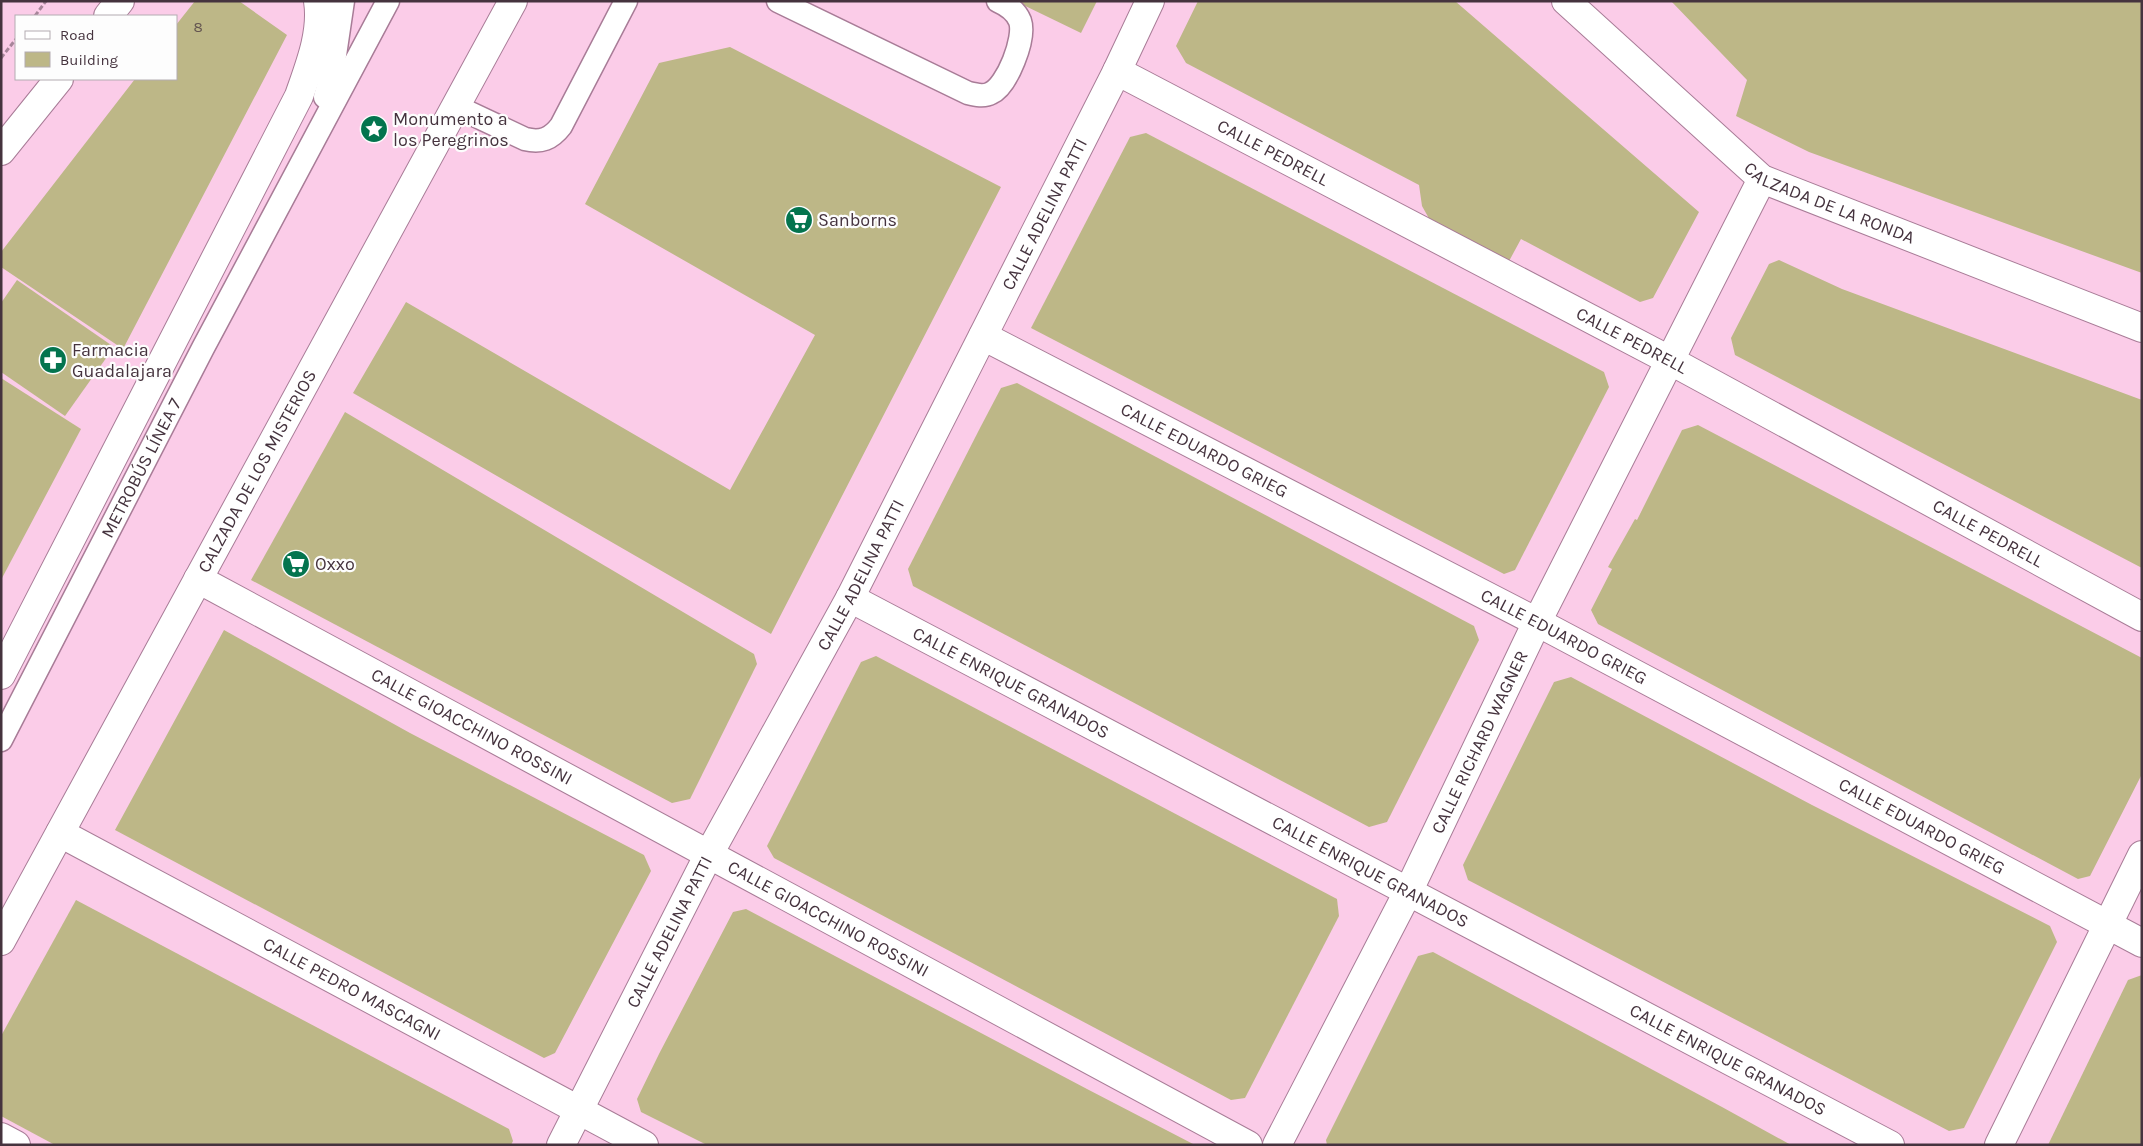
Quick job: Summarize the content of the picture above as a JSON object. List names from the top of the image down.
{
  "streets": {
    "street": [
      "CALLE PEDRELL",
      "CALZADA DE LA RONDA",
      "CALLE ADELINA PATTI",
      "CALLE EDUARDO GRIEG",
      "CALZADA DE LOS MISTERIOS",
      "CALLE ENRIQUE GRANADOS",
      "CALLE GIOACCHINO ROSSINI",
      "CALLE RICHARD WAGNER",
      "CALLE PEDRO MASCAGNI"
    ],
    "lane": ["METROBÚS LÍNEA 7"]
  },
  "crossings": [
    ["CALLE PEDRELL", "CALLE ADELINA PATTI"],
    ["CALLE PEDRELL", "CALLE RICHARD WAGNER"],
    ["CALZADA DE LA RONDA", "CALLE RICHARD WAGNER"],
    ["CALLE ADELINA PATTI", "CALLE EDUARDO GRIEG"],
    ["CALLE ADELINA PATTI", "CALLE ENRIQUE GRANADOS"],
    ["CALLE ADELINA PATTI", "CALLE GIOACCHINO ROSSINI"],
    ["CALLE ADELINA PATTI", "CALLE PEDRO MASCAGNI"],
    ["CALLE EDUARDO GRIEG", "CALLE RICHARD WAGNER"],
    ["CALZADA DE LOS MISTERIOS", "CALLE GIOACCHINO ROSSINI"],
    ["CALZADA DE LOS MISTERIOS", "CALLE PEDRO MASCAGNI"],
    ["CALLE ENRIQUE GRANADOS", "CALLE RICHARD WAGNER"]
  ],
  "places": {
    "place": ["Monumento a los Peregrinos"],
    "supermarket": ["Sanborns", "Oxxo"],
    "pharmacy": ["Farmacia Guadalajara"]
  },
  "house_numbers": ["8"],
  "legend": ["Road", "Building"]
}
